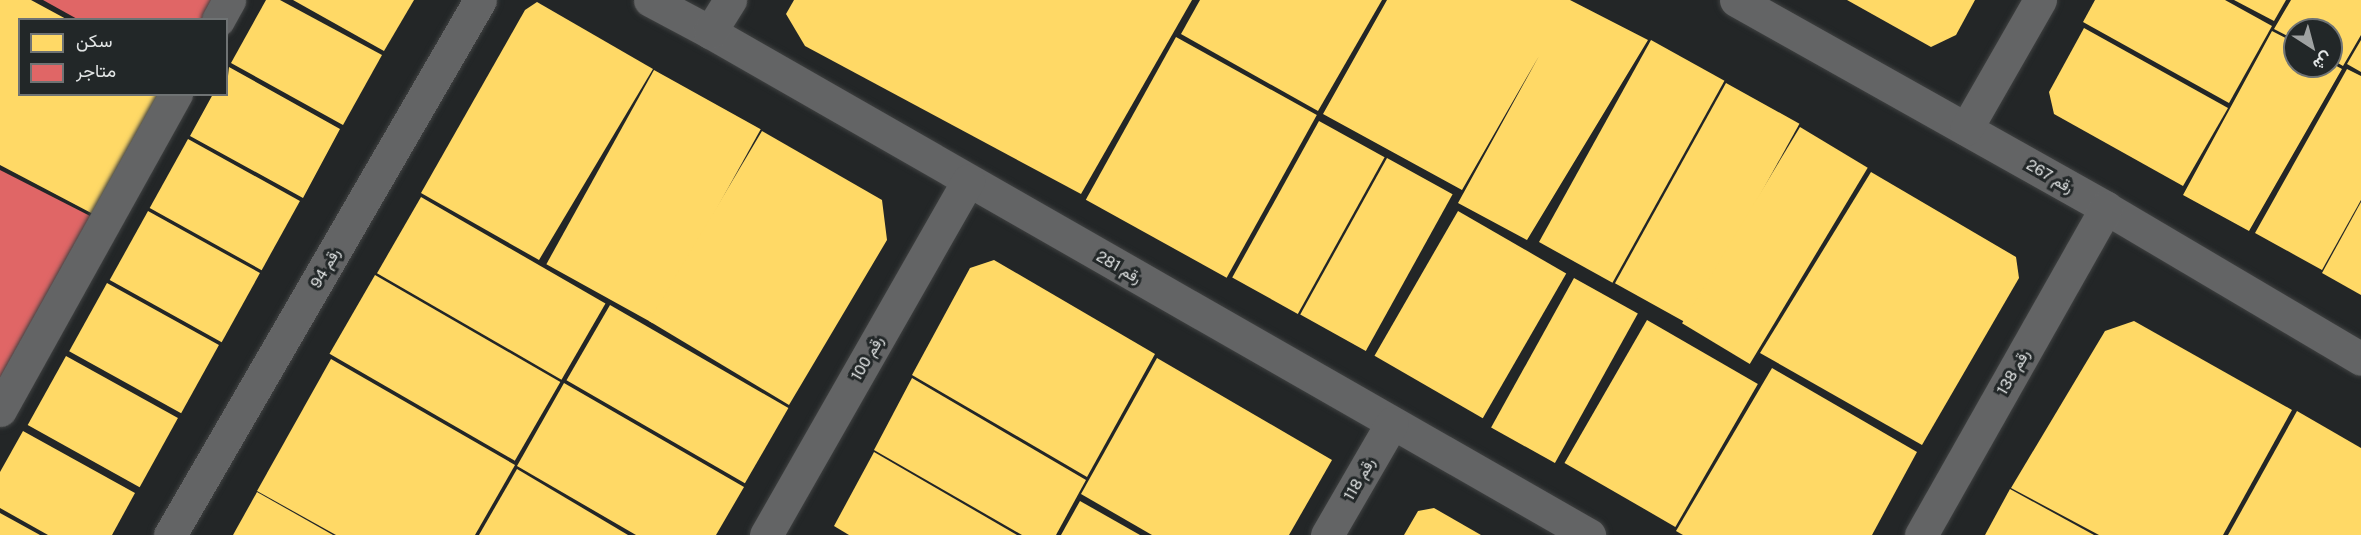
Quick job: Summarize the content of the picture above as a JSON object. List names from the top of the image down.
{
  "streets": {
    "street": [
      "رقم 267",
      "رقم 281",
      "رقم 94",
      "رقم 100",
      "رقم 138",
      "رقم 118"
    ]
  },
  "crossings": [
    ["رقم 267", "رقم 138"],
    ["رقم 281", "رقم 100"],
    ["رقم 281", "رقم 118"]
  ],
  "legend": ["سكن", "متاجر"],
  "north": "bottom right"
}
